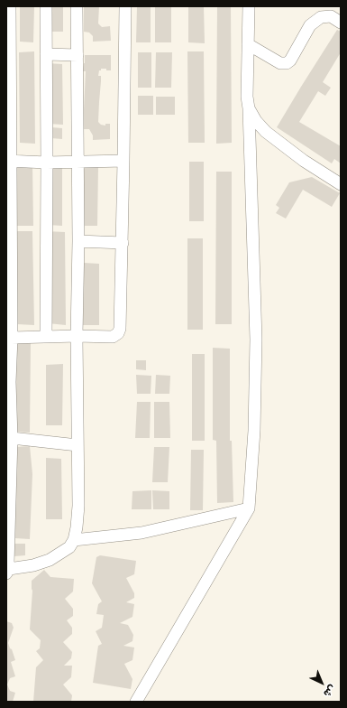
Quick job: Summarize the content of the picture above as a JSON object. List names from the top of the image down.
{
  "north": "bottom right"
}
